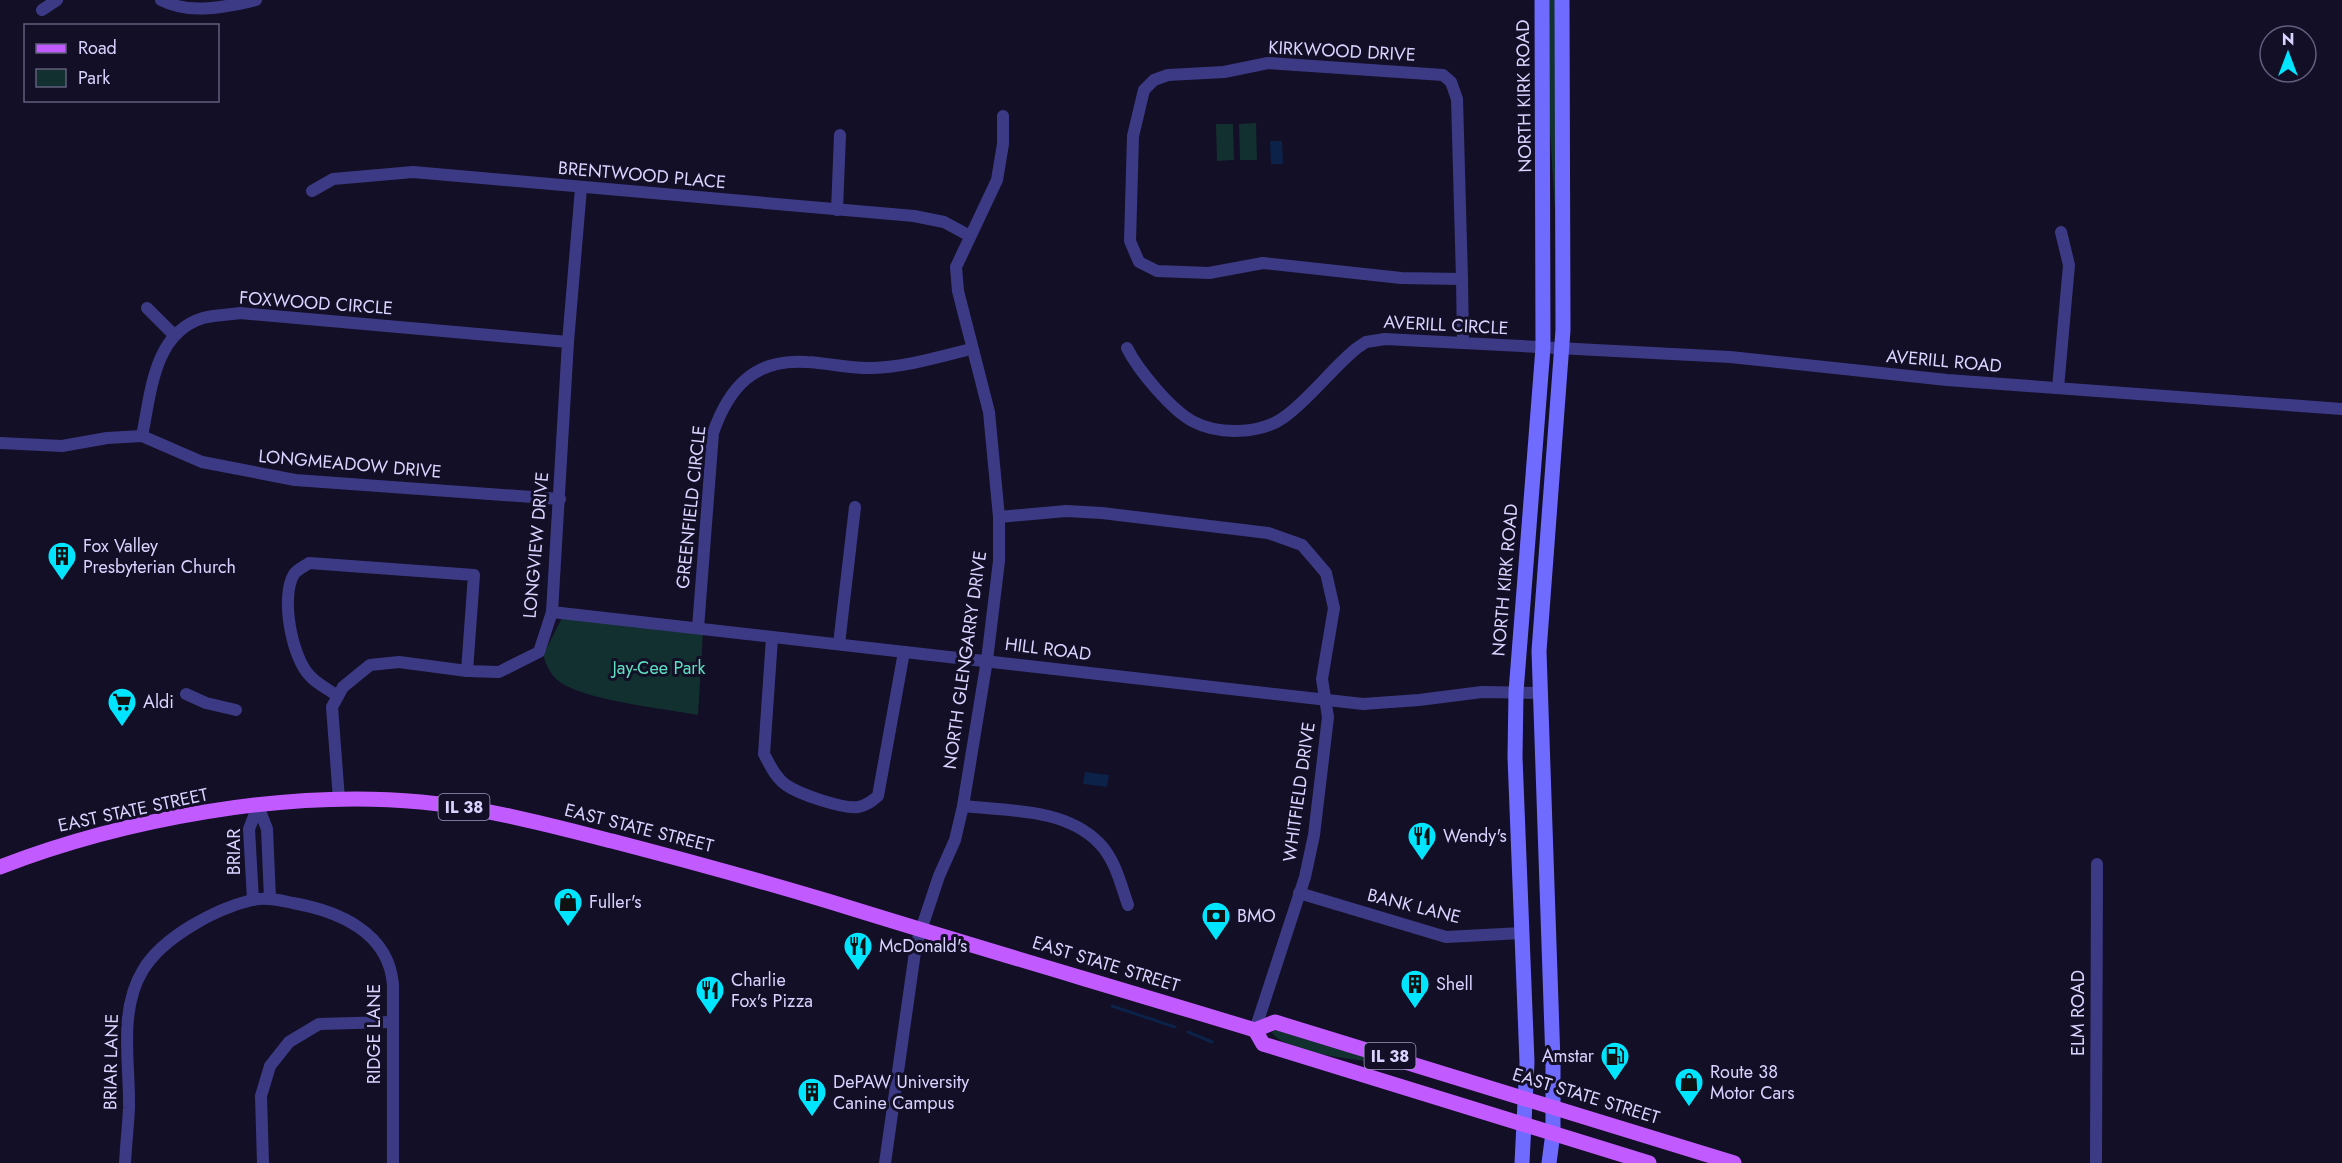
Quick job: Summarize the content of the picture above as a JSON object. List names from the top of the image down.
{
  "streets": {
    "main road": ["NORTH KIRK ROAD", "IL 38", "EAST STATE STREET"],
    "street": [
      "KIRKWOOD DRIVE",
      "BRENTWOOD PLACE",
      "FOXWOOD CIRCLE",
      "AVERILL CIRCLE",
      "AVERILL ROAD",
      "LONGMEADOW DRIVE",
      "GREENFIELD CIRCLE",
      "LONGVIEW DRIVE",
      "HILL ROAD",
      "NORTH GLENGARRY DRIVE",
      "WHITFIELD DRIVE",
      "BRIAR",
      "BANK LANE",
      "ELM ROAD",
      "RIDGE LANE",
      "BRIAR LANE"
    ]
  },
  "crossings": [
    ["KIRKWOOD DRIVE", "AVERILL CIRCLE"],
    ["NORTH KIRK ROAD", "AVERILL CIRCLE"],
    ["NORTH KIRK ROAD", "AVERILL ROAD"],
    ["NORTH KIRK ROAD", "HILL ROAD"],
    ["NORTH KIRK ROAD", "EAST STATE STREET"],
    ["NORTH KIRK ROAD", "BANK LANE"],
    ["BRENTWOOD PLACE", "LONGVIEW DRIVE"],
    ["BRENTWOOD PLACE", "NORTH GLENGARRY DRIVE"],
    ["FOXWOOD CIRCLE", "LONGMEADOW DRIVE"],
    ["FOXWOOD CIRCLE", "LONGVIEW DRIVE"],
    ["AVERILL CIRCLE", "AVERILL ROAD"],
    ["LONGMEADOW DRIVE", "LONGVIEW DRIVE"],
    ["GREENFIELD CIRCLE", "HILL ROAD"],
    ["GREENFIELD CIRCLE", "NORTH GLENGARRY DRIVE"],
    ["LONGVIEW DRIVE", "HILL ROAD"],
    ["HILL ROAD", "NORTH GLENGARRY DRIVE"],
    ["HILL ROAD", "WHITFIELD DRIVE"],
    ["NORTH GLENGARRY DRIVE", "WHITFIELD DRIVE"],
    ["NORTH GLENGARRY DRIVE", "EAST STATE STREET"],
    ["WHITFIELD DRIVE", "EAST STATE STREET"],
    ["WHITFIELD DRIVE", "BANK LANE"],
    ["EAST STATE STREET", "BRIAR"],
    ["BRIAR", "BRIAR LANE"],
    ["RIDGE LANE", "BRIAR LANE"]
  ],
  "parks": ["Jay-Cee Park"],
  "places": {
    "building": ["Fox Valley Presbyterian Church", "Shell", "DePAW University Canine Campus"],
    "supermarket": ["Aldi"],
    "restaurant": ["Wendy's", "McDonald's", "Charlie Fox's Pizza"],
    "shop": ["Fuller's", "Route 38 Motor Cars"],
    "bank": ["BMO"],
    "fuel station": ["Amstar"]
  },
  "legend": ["Road", "Park"],
  "north": "top"
}
